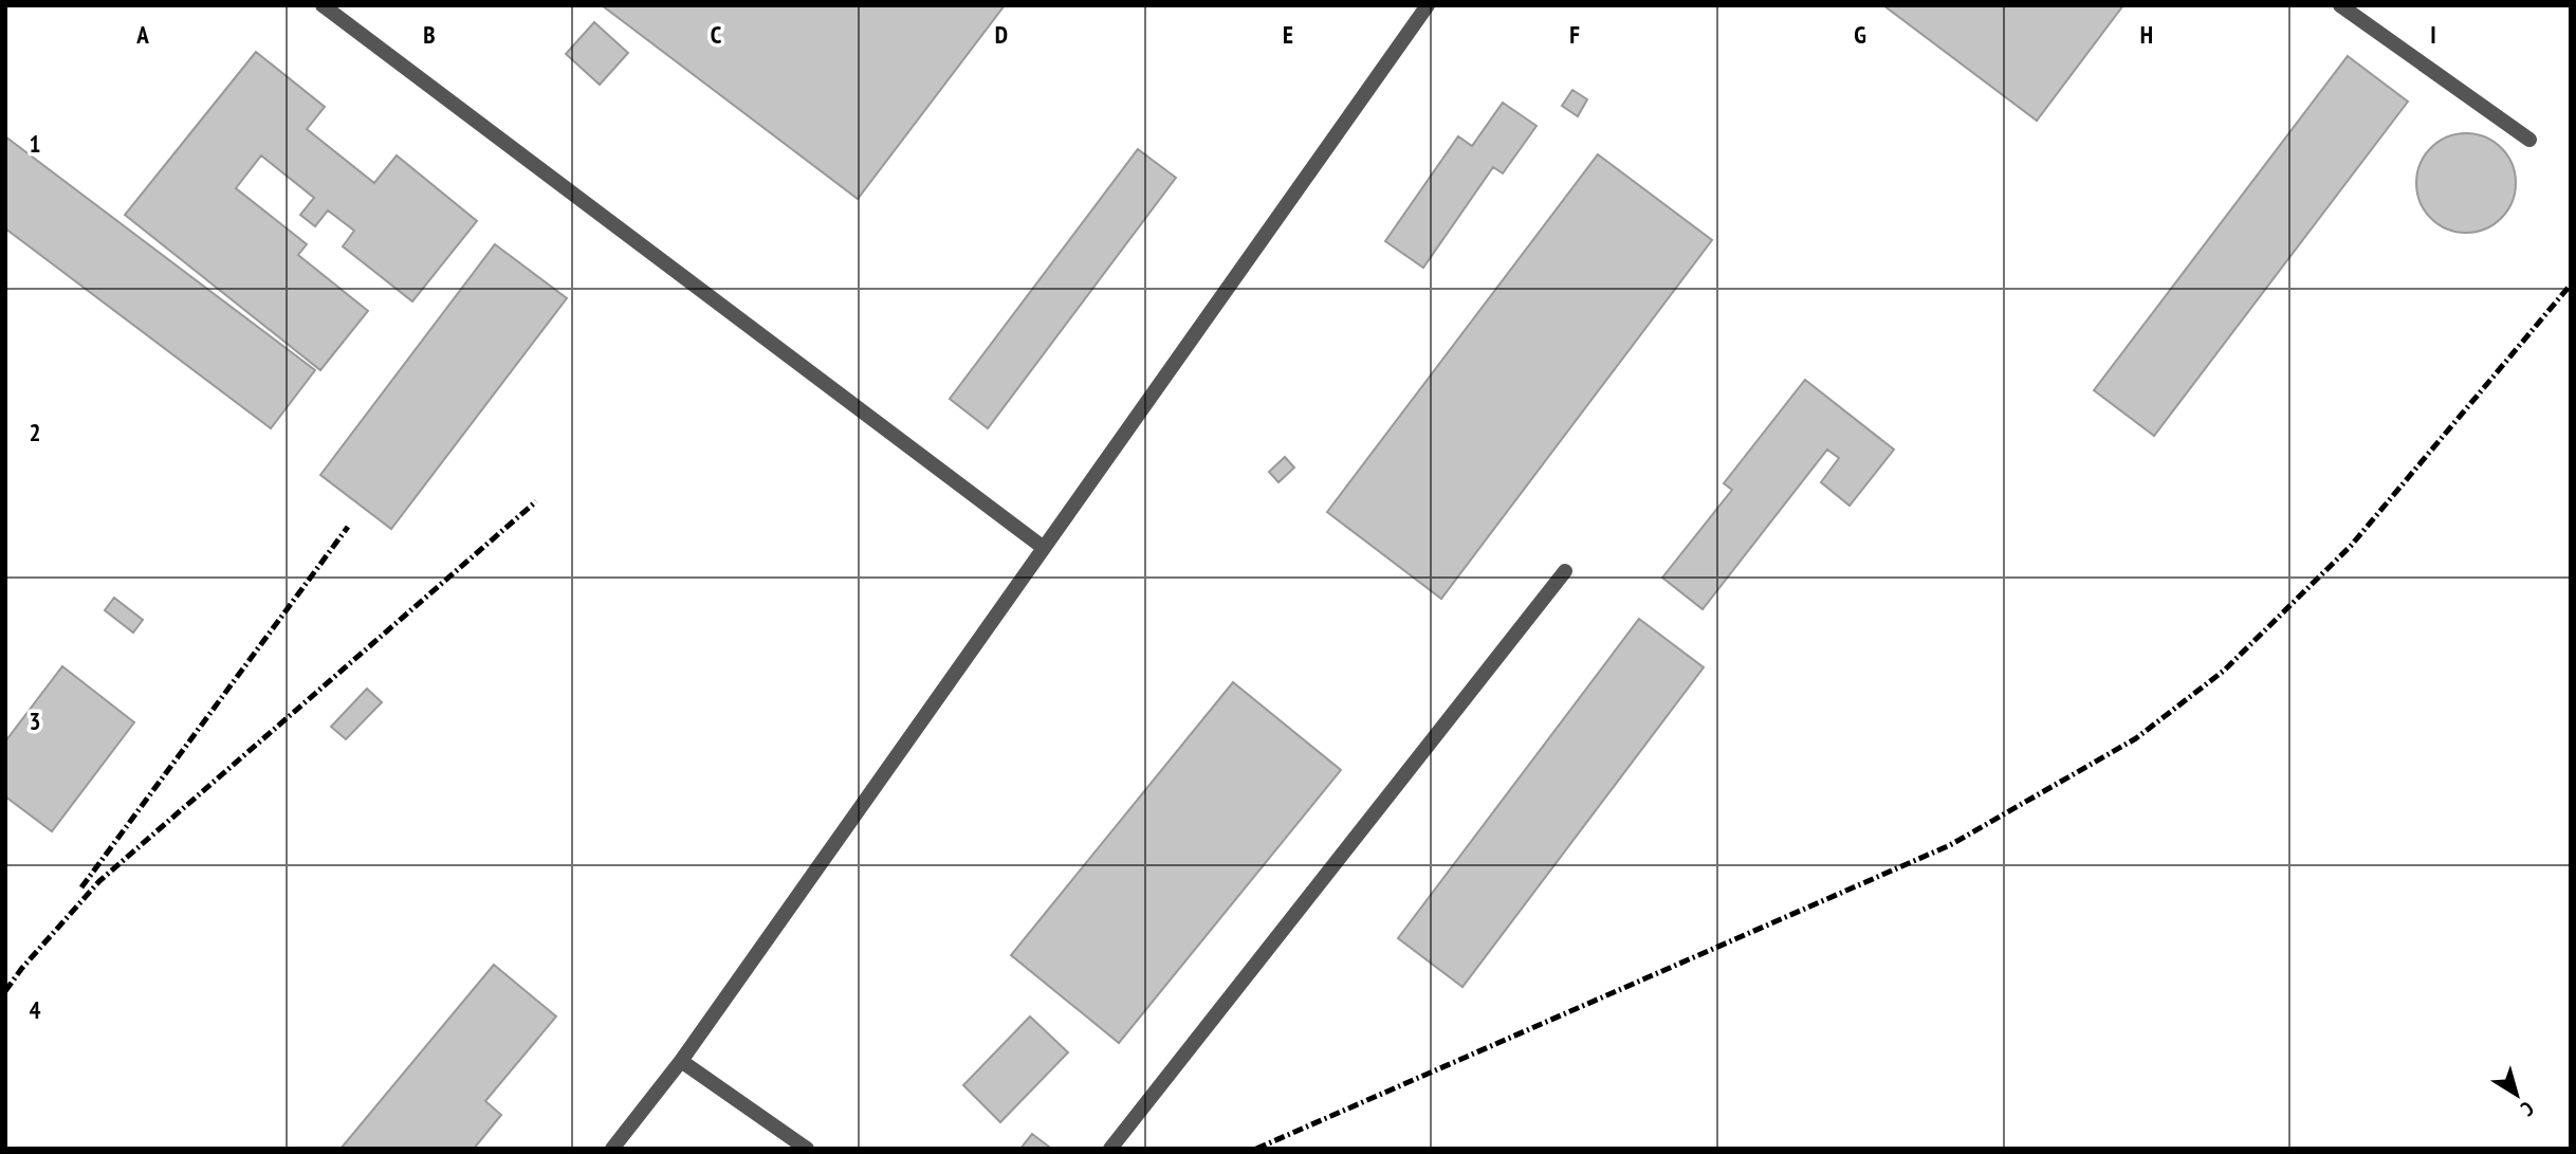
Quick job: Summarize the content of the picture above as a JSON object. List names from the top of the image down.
{
  "north": "bottom right",
  "grid": {
    "columns": [
      "A",
      "B",
      "C",
      "D",
      "E",
      "F",
      "G",
      "H",
      "I"
    ],
    "rows": [
      "1",
      "2",
      "3",
      "4"
    ]
  }
}
